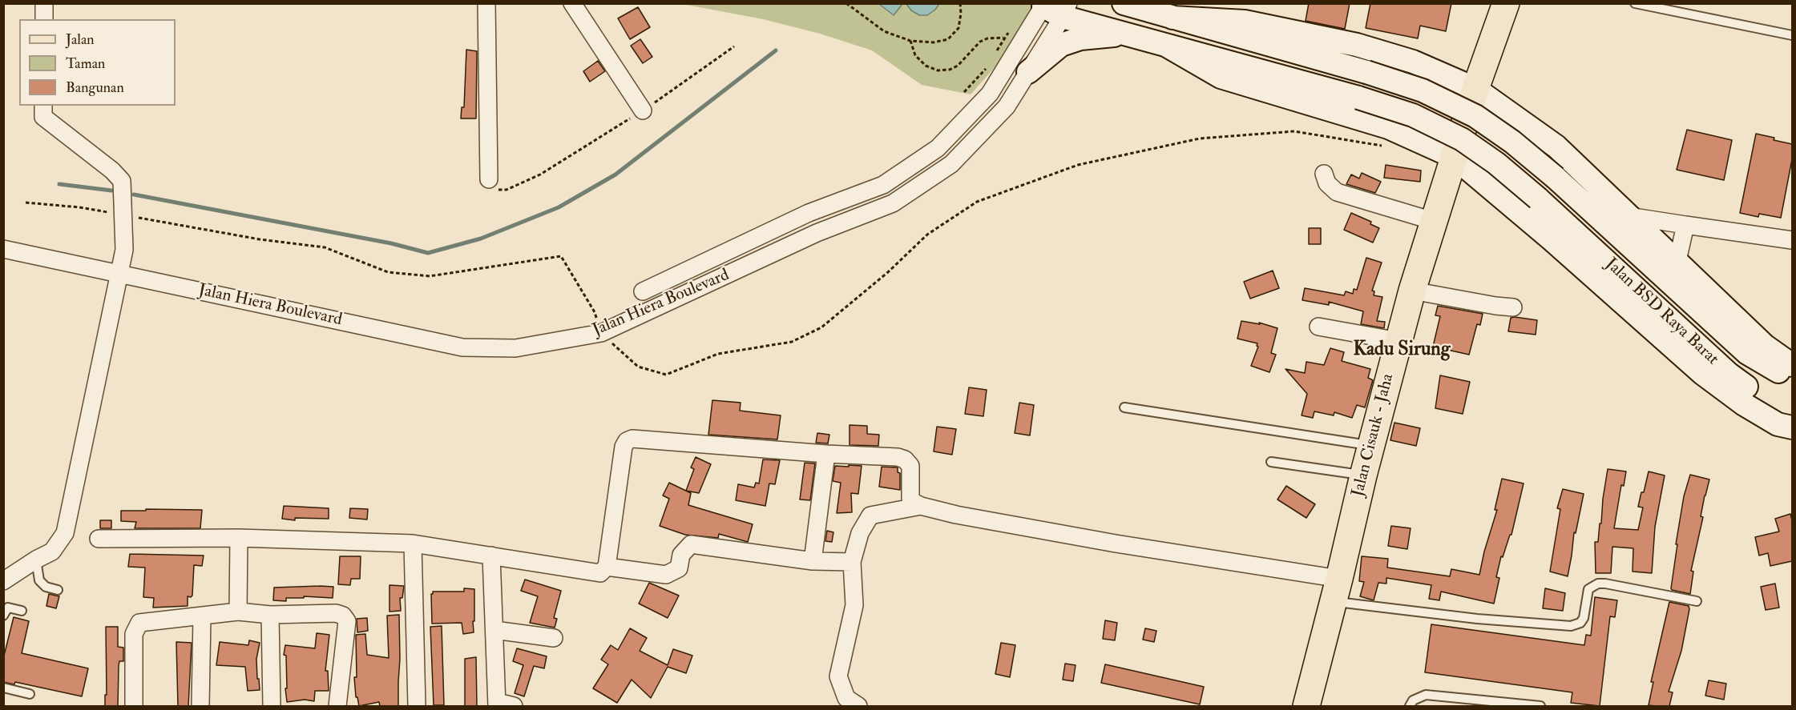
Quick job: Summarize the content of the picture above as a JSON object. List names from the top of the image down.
{
  "streets": {
    "main road": ["Jalan BSD Raya Barat", "Jalan Cisauk - Jaha"],
    "street": ["Jalan Hiera Boulevard"]
  },
  "districts": ["Kadu Sirung"],
  "legend": ["Jalan", "Taman", "Bangunan"]
}
